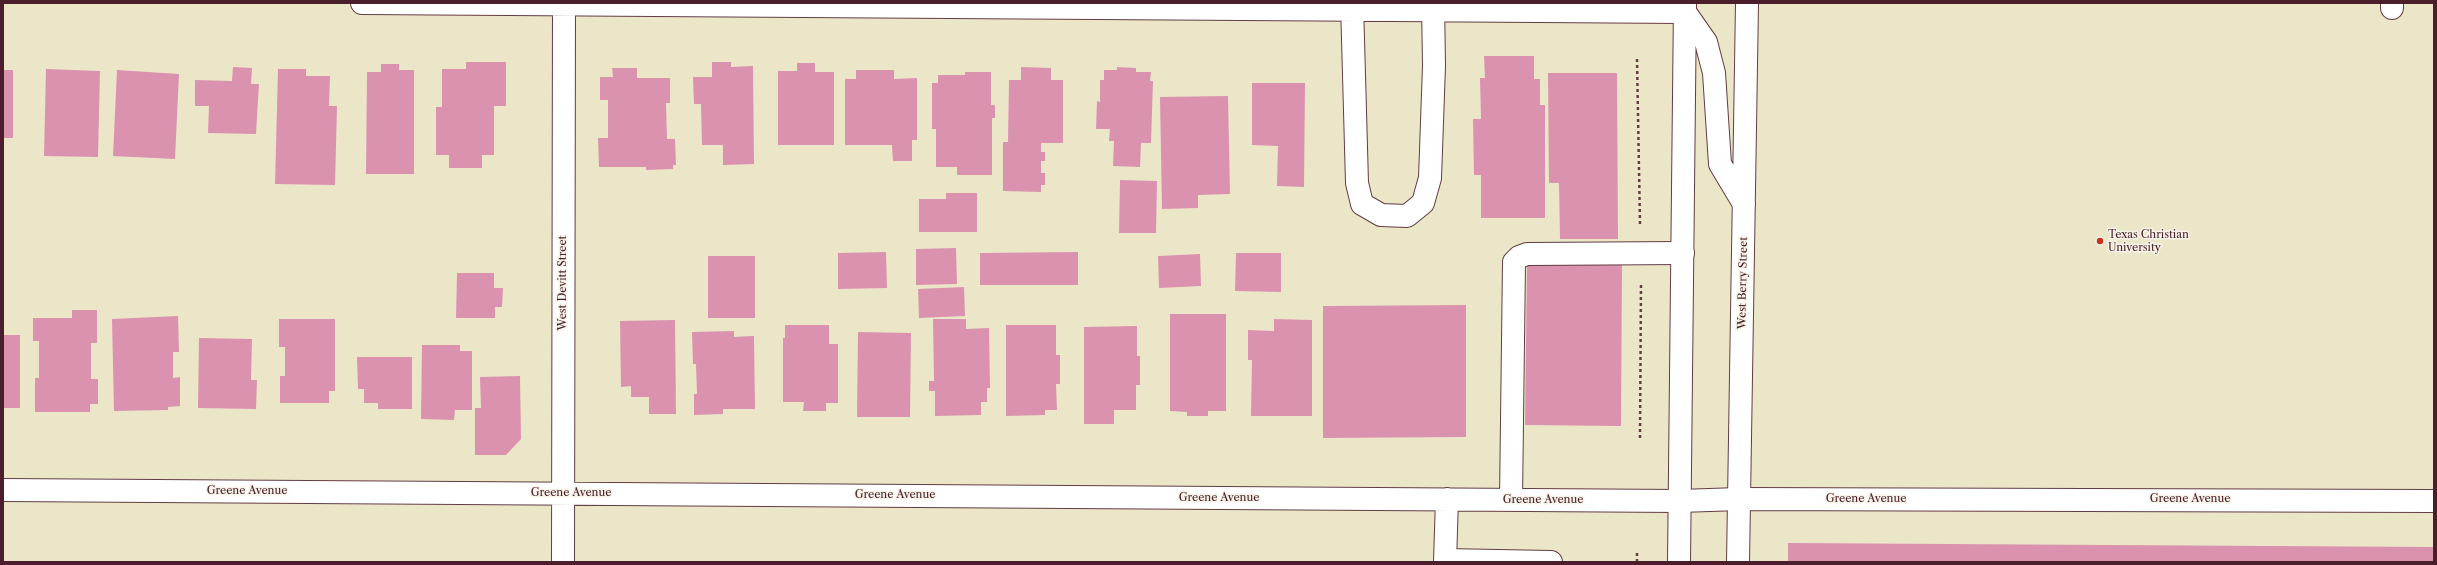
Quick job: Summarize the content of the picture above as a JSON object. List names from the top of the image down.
{
  "streets": {
    "street": ["West Devitt Street", "West Berry Street", "Greene Avenue"]
  },
  "crossings": [
    ["West Devitt Street", "Greene Avenue"],
    ["West Berry Street", "Greene Avenue"]
  ],
  "places": ["Texas Christian University"]
}
